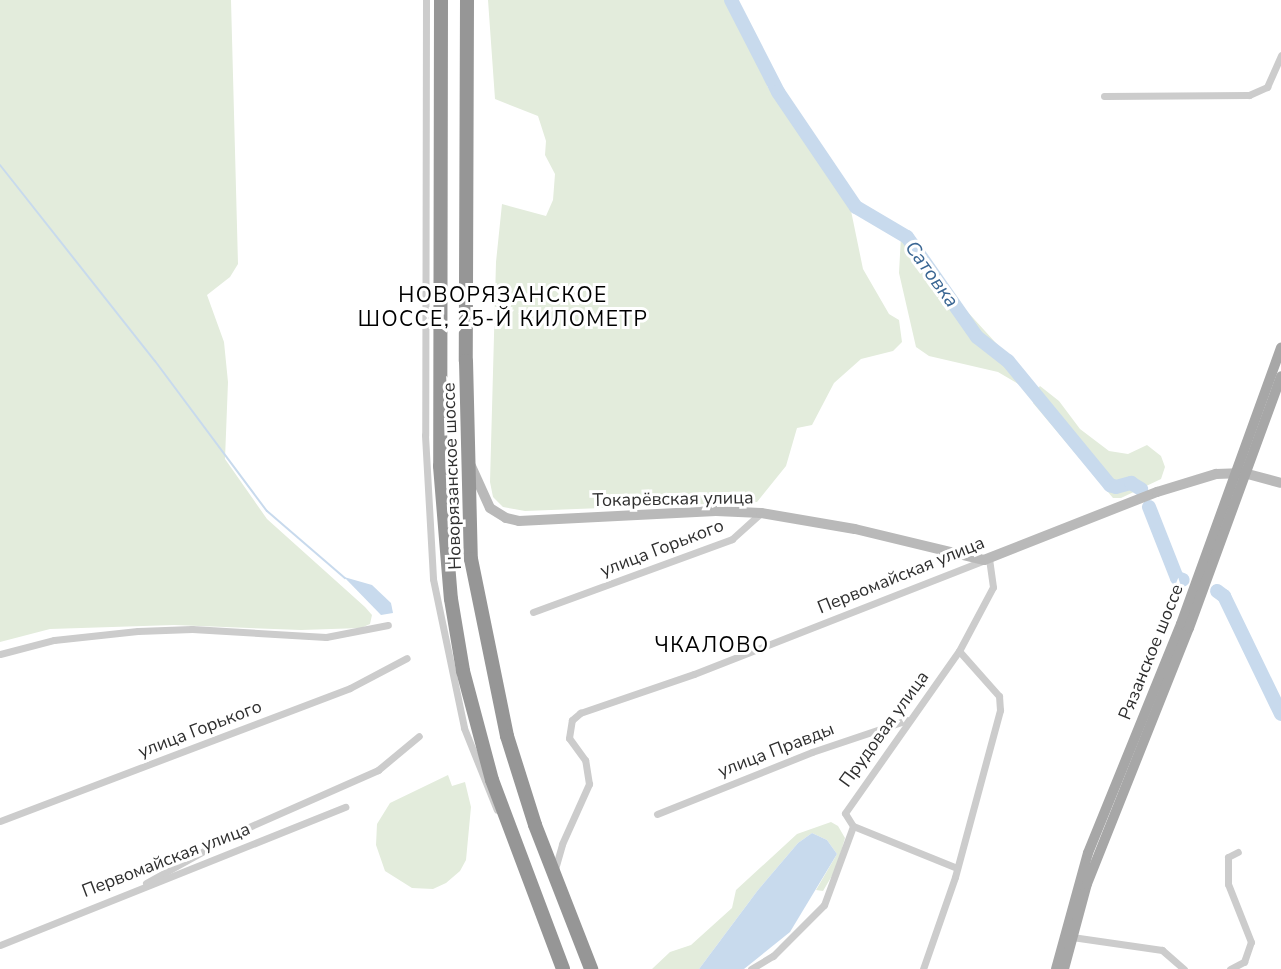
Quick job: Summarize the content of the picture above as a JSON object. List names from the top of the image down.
{
  "streets": {
    "highway": ["Новорязанское шоссе"],
    "main road": ["Токарёвская улица", "Первомайская улица", "Рязанское шоссе"],
    "street": ["улица Горького", "Прудовая улица", "улица Правды"]
  },
  "crossings": [
    ["Новорязанское шоссе", "Токарёвская улица"],
    ["Новорязанское шоссе", "Первомайская улица"],
    ["Токарёвская улица", "улица Горького"],
    ["Токарёвская улица", "Первомайская улица"],
    ["Токарёвская улица", "Прудовая улица"],
    ["Первомайская улица", "Рязанское шоссе"],
    ["Первомайская улица", "Прудовая улица"],
    ["Прудовая улица", "улица Правды"]
  ],
  "districts": ["НОВОРЯЗАНСКОЕ ШОССЕ, 25-Й КИЛОМЕТР", "ЧКАЛОВО"],
  "water": ["Сатовка"]
}
